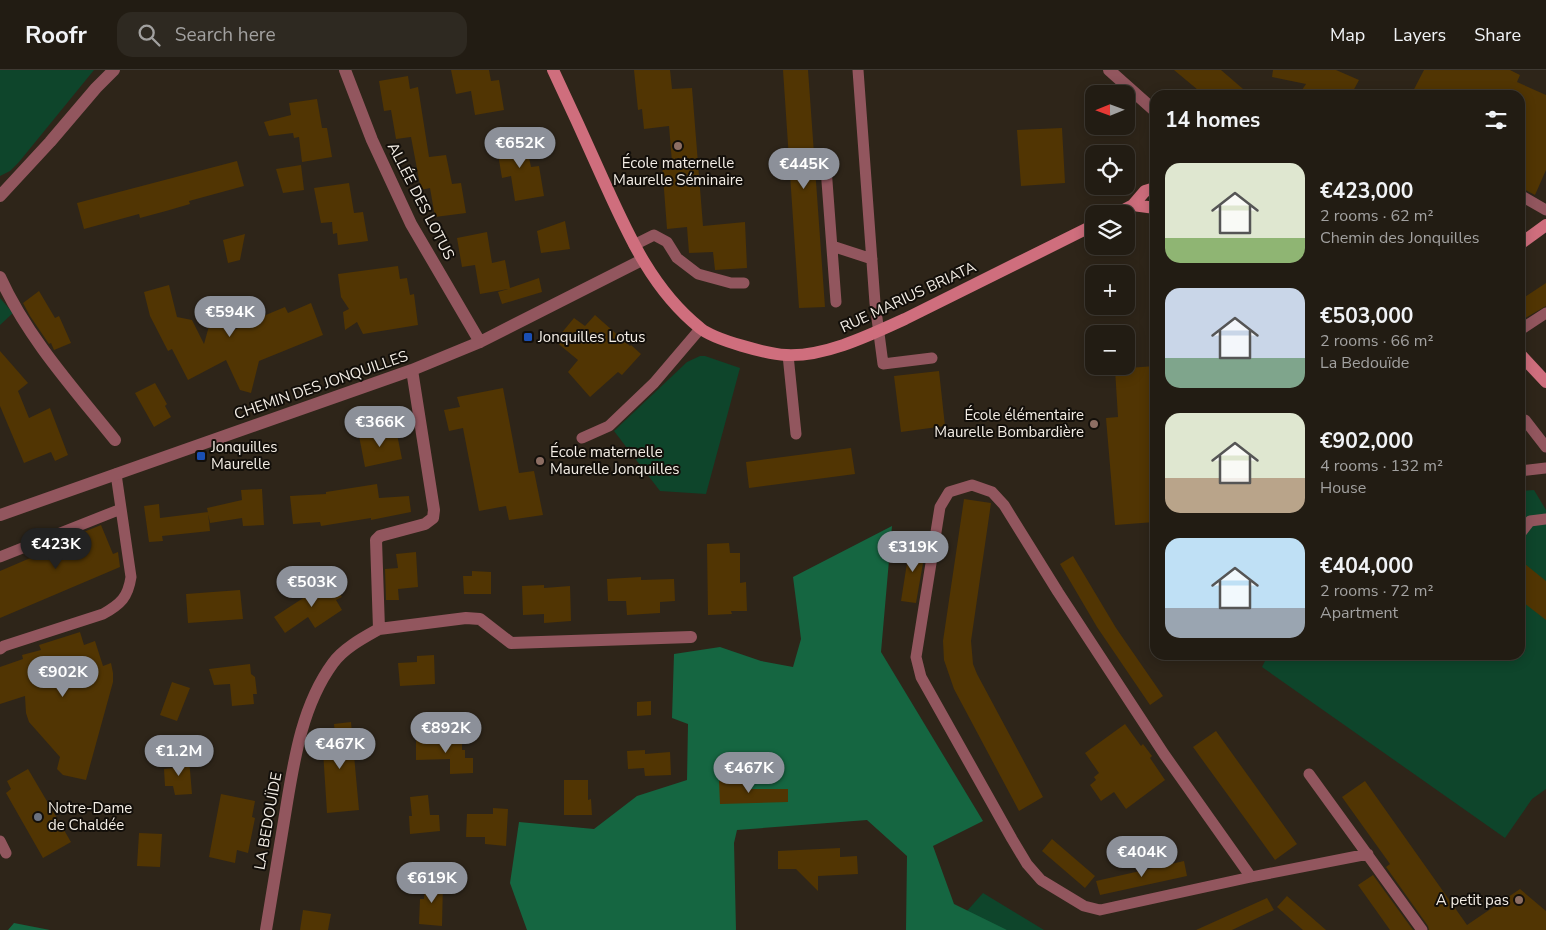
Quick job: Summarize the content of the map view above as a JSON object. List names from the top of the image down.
{
  "streets": {
    "street": [
      "ALLÉE DES LOTUS",
      "RUE MARIUS BRIATA",
      "CHEMIN DES JONQUILLES",
      "LA BEDOUÏDE"
    ]
  },
  "crossings": [
    ["ALLÉE DES LOTUS", "CHEMIN DES JONQUILLES"],
    ["RUE MARIUS BRIATA", "CHEMIN DES JONQUILLES"]
  ],
  "places": {
    "other": [
      "École maternelle Maurelle Séminaire",
      "École élémentaire Maurelle Bombardière",
      "École maternelle Maurelle Jonquilles",
      "Notre-Dame de Chaldée",
      "A petit pas"
    ],
    "transit": ["Jonquilles Lotus", "Jonquilles Maurelle"]
  },
  "north": "left",
  "page": {
    "header": "Roofr",
    "search": "Search here",
    "nav": ["Map", "Layers", "Share"],
    "map_buttons": ["+", "−"],
    "heading": "14 homes",
    "price": [
      "€652K",
      "€445K",
      "€594K",
      "€366K",
      "€423K",
      "€319K",
      "€503K",
      "€902K",
      "€892K",
      "€467K",
      "€1.2M",
      "€467K",
      "€404K",
      "€619K"
    ],
    "list": [
      {
        "name": "€423,000",
        "note": "2 rooms · 62 m² · Chemin des Jonquilles"
      },
      {
        "name": "€503,000",
        "note": "2 rooms · 66 m² · La Bedouïde"
      },
      {
        "name": "€902,000",
        "note": "4 rooms · 132 m² · House"
      },
      {
        "name": "€404,000",
        "note": "2 rooms · 72 m² · Apartment"
      }
    ]
  }
}
